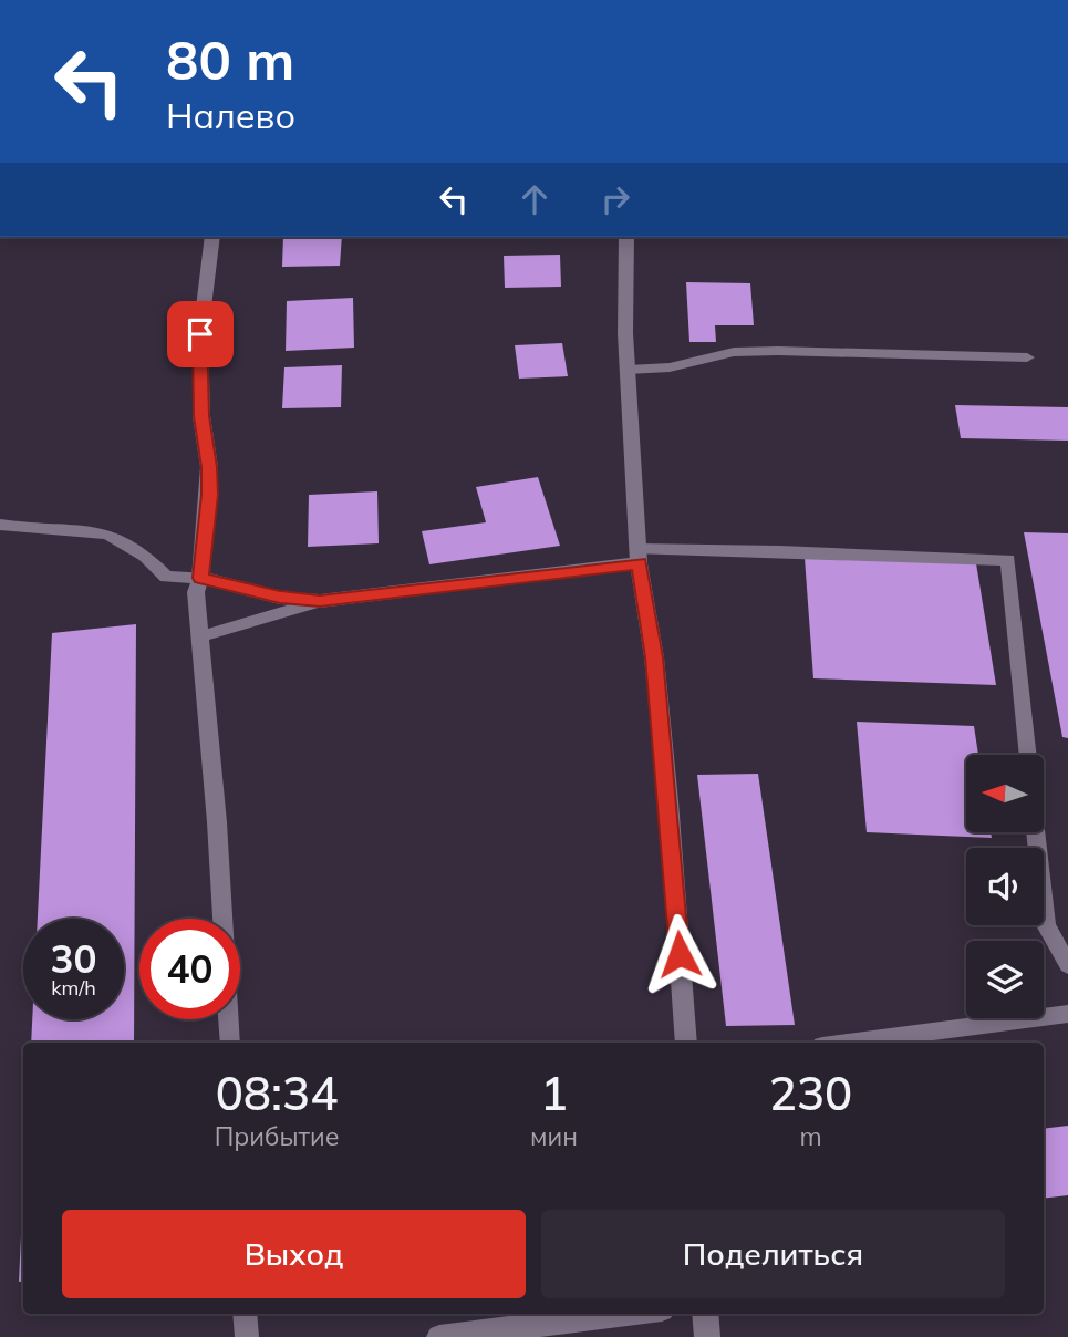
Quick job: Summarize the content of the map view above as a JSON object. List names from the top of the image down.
{
  "north": "left",
  "page": {
    "turn": ["80 m", "Налево"],
    "speed": "30 km/h",
    "limit": "40",
    "eta": [
      "08:34",
      "Прибытие",
      "1",
      "мин",
      "230",
      "m"
    ],
    "buttons": ["Выход", "Поделиться"]
  }
}
